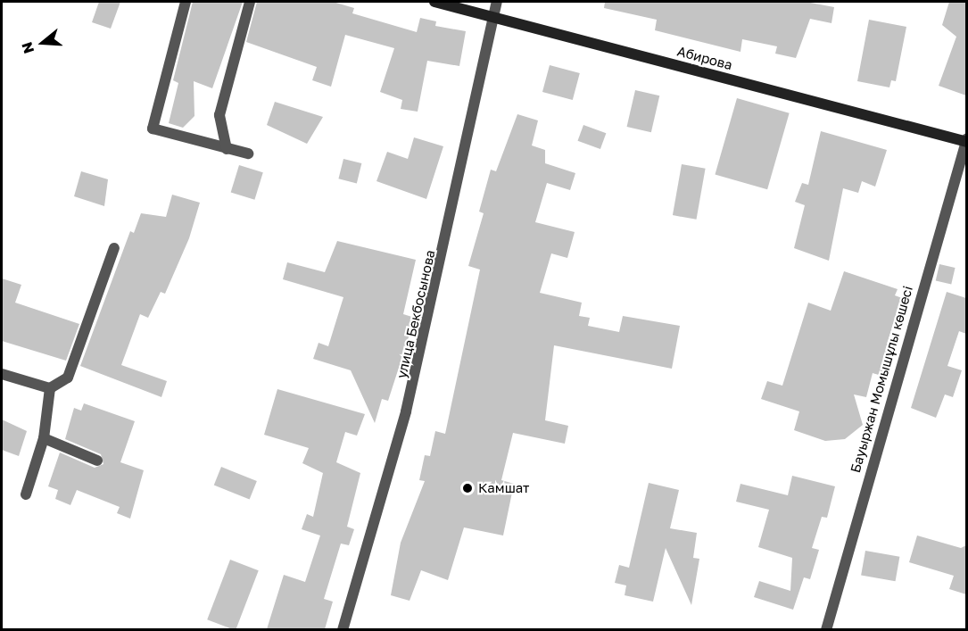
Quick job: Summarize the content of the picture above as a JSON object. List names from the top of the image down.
{
  "streets": {
    "street": ["Абирова", "улица Бекбосынова", "Бауыржан Момышұлы көшесі"]
  },
  "crossings": [
    ["Абирова", "улица Бекбосынова"],
    ["Абирова", "Бауыржан Момышұлы көшесі"]
  ],
  "places": ["Камшат"],
  "north": "left"
}
